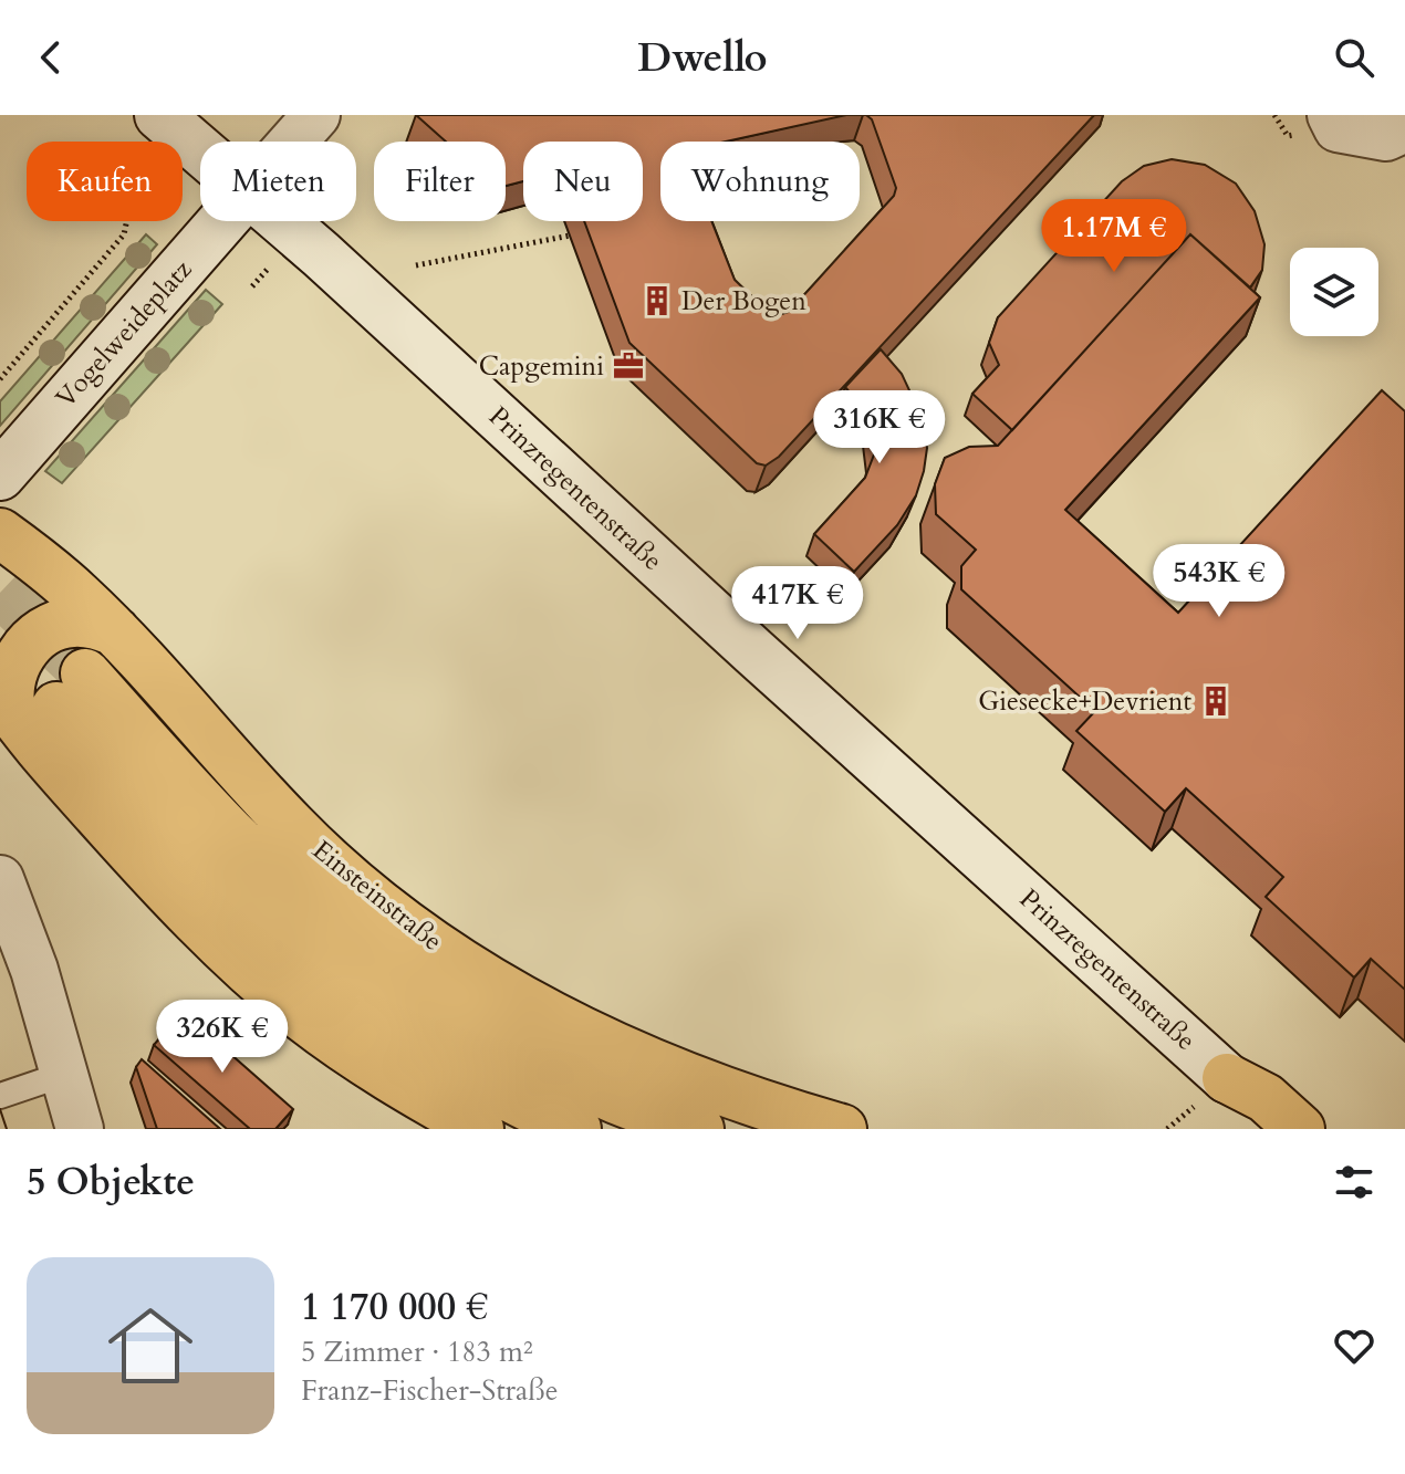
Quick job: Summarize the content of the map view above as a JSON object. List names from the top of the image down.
{
  "streets": {
    "highway": ["Einsteinstraße"],
    "main road": ["Vogelweideplatz", "Prinzregentenstraße"]
  },
  "places": {
    "building": ["Der Bogen", "Giesecke+Devrient"],
    "office": ["Capgemini"]
  },
  "page": {
    "header": "Dwello",
    "chip": [
      "Kaufen",
      "Mieten",
      "Filter",
      "Neu",
      "Wohnung"
    ],
    "price": [
      "1.17M €",
      "316K €",
      "543K €",
      "417K €",
      "326K €"
    ],
    "heading": "5 Objekte",
    "list": [
      {
        "name": "1 170 000 €",
        "note": "5 Zimmer · 183 m² · Franz-Fischer-Straße"
      }
    ]
  }
}
